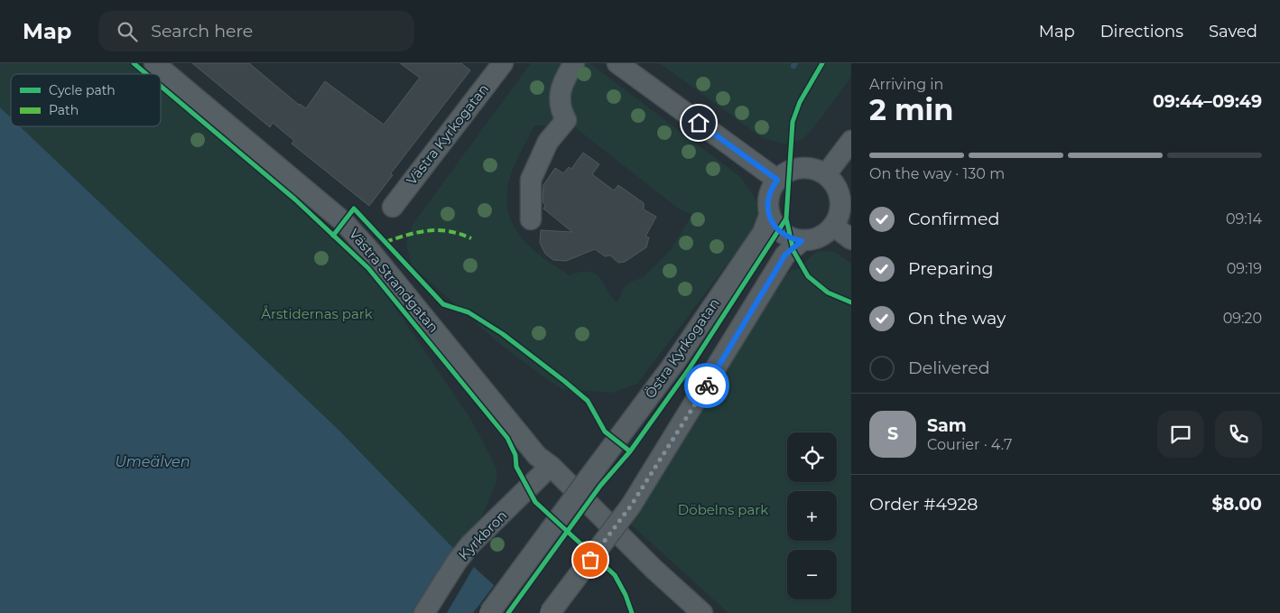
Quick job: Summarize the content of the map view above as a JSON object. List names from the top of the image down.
{
  "streets": {
    "street": [
      "Västra Kyrkogatan",
      "Västra Strandgatan",
      "Östra Kyrkogatan",
      "Kyrkbron"
    ]
  },
  "crossings": [
    ["Västra Strandgatan", "Kyrkbron"]
  ],
  "water": ["Umeälven"],
  "parks": ["Årstidernas park", "Döbelns park"],
  "legend": ["Cycle path", "Path"],
  "page": {
    "header": "Map",
    "search": "Search here",
    "nav": ["Map", "Directions", "Saved"],
    "heading": ["2 min", "Arriving in", "09:44–09:49"],
    "panel": [
      "Sam",
      "Courier · 4.7",
      "Order #4928",
      "$8.00"
    ],
    "bar": "On the way · 130 m",
    "list": [
      ["Confirmed", "09:14"],
      ["Preparing", "09:19"],
      ["On the way", "09:20"],
      "Delivered"
    ],
    "round": "S",
    "map_buttons": ["+", "−"]
  }
}
